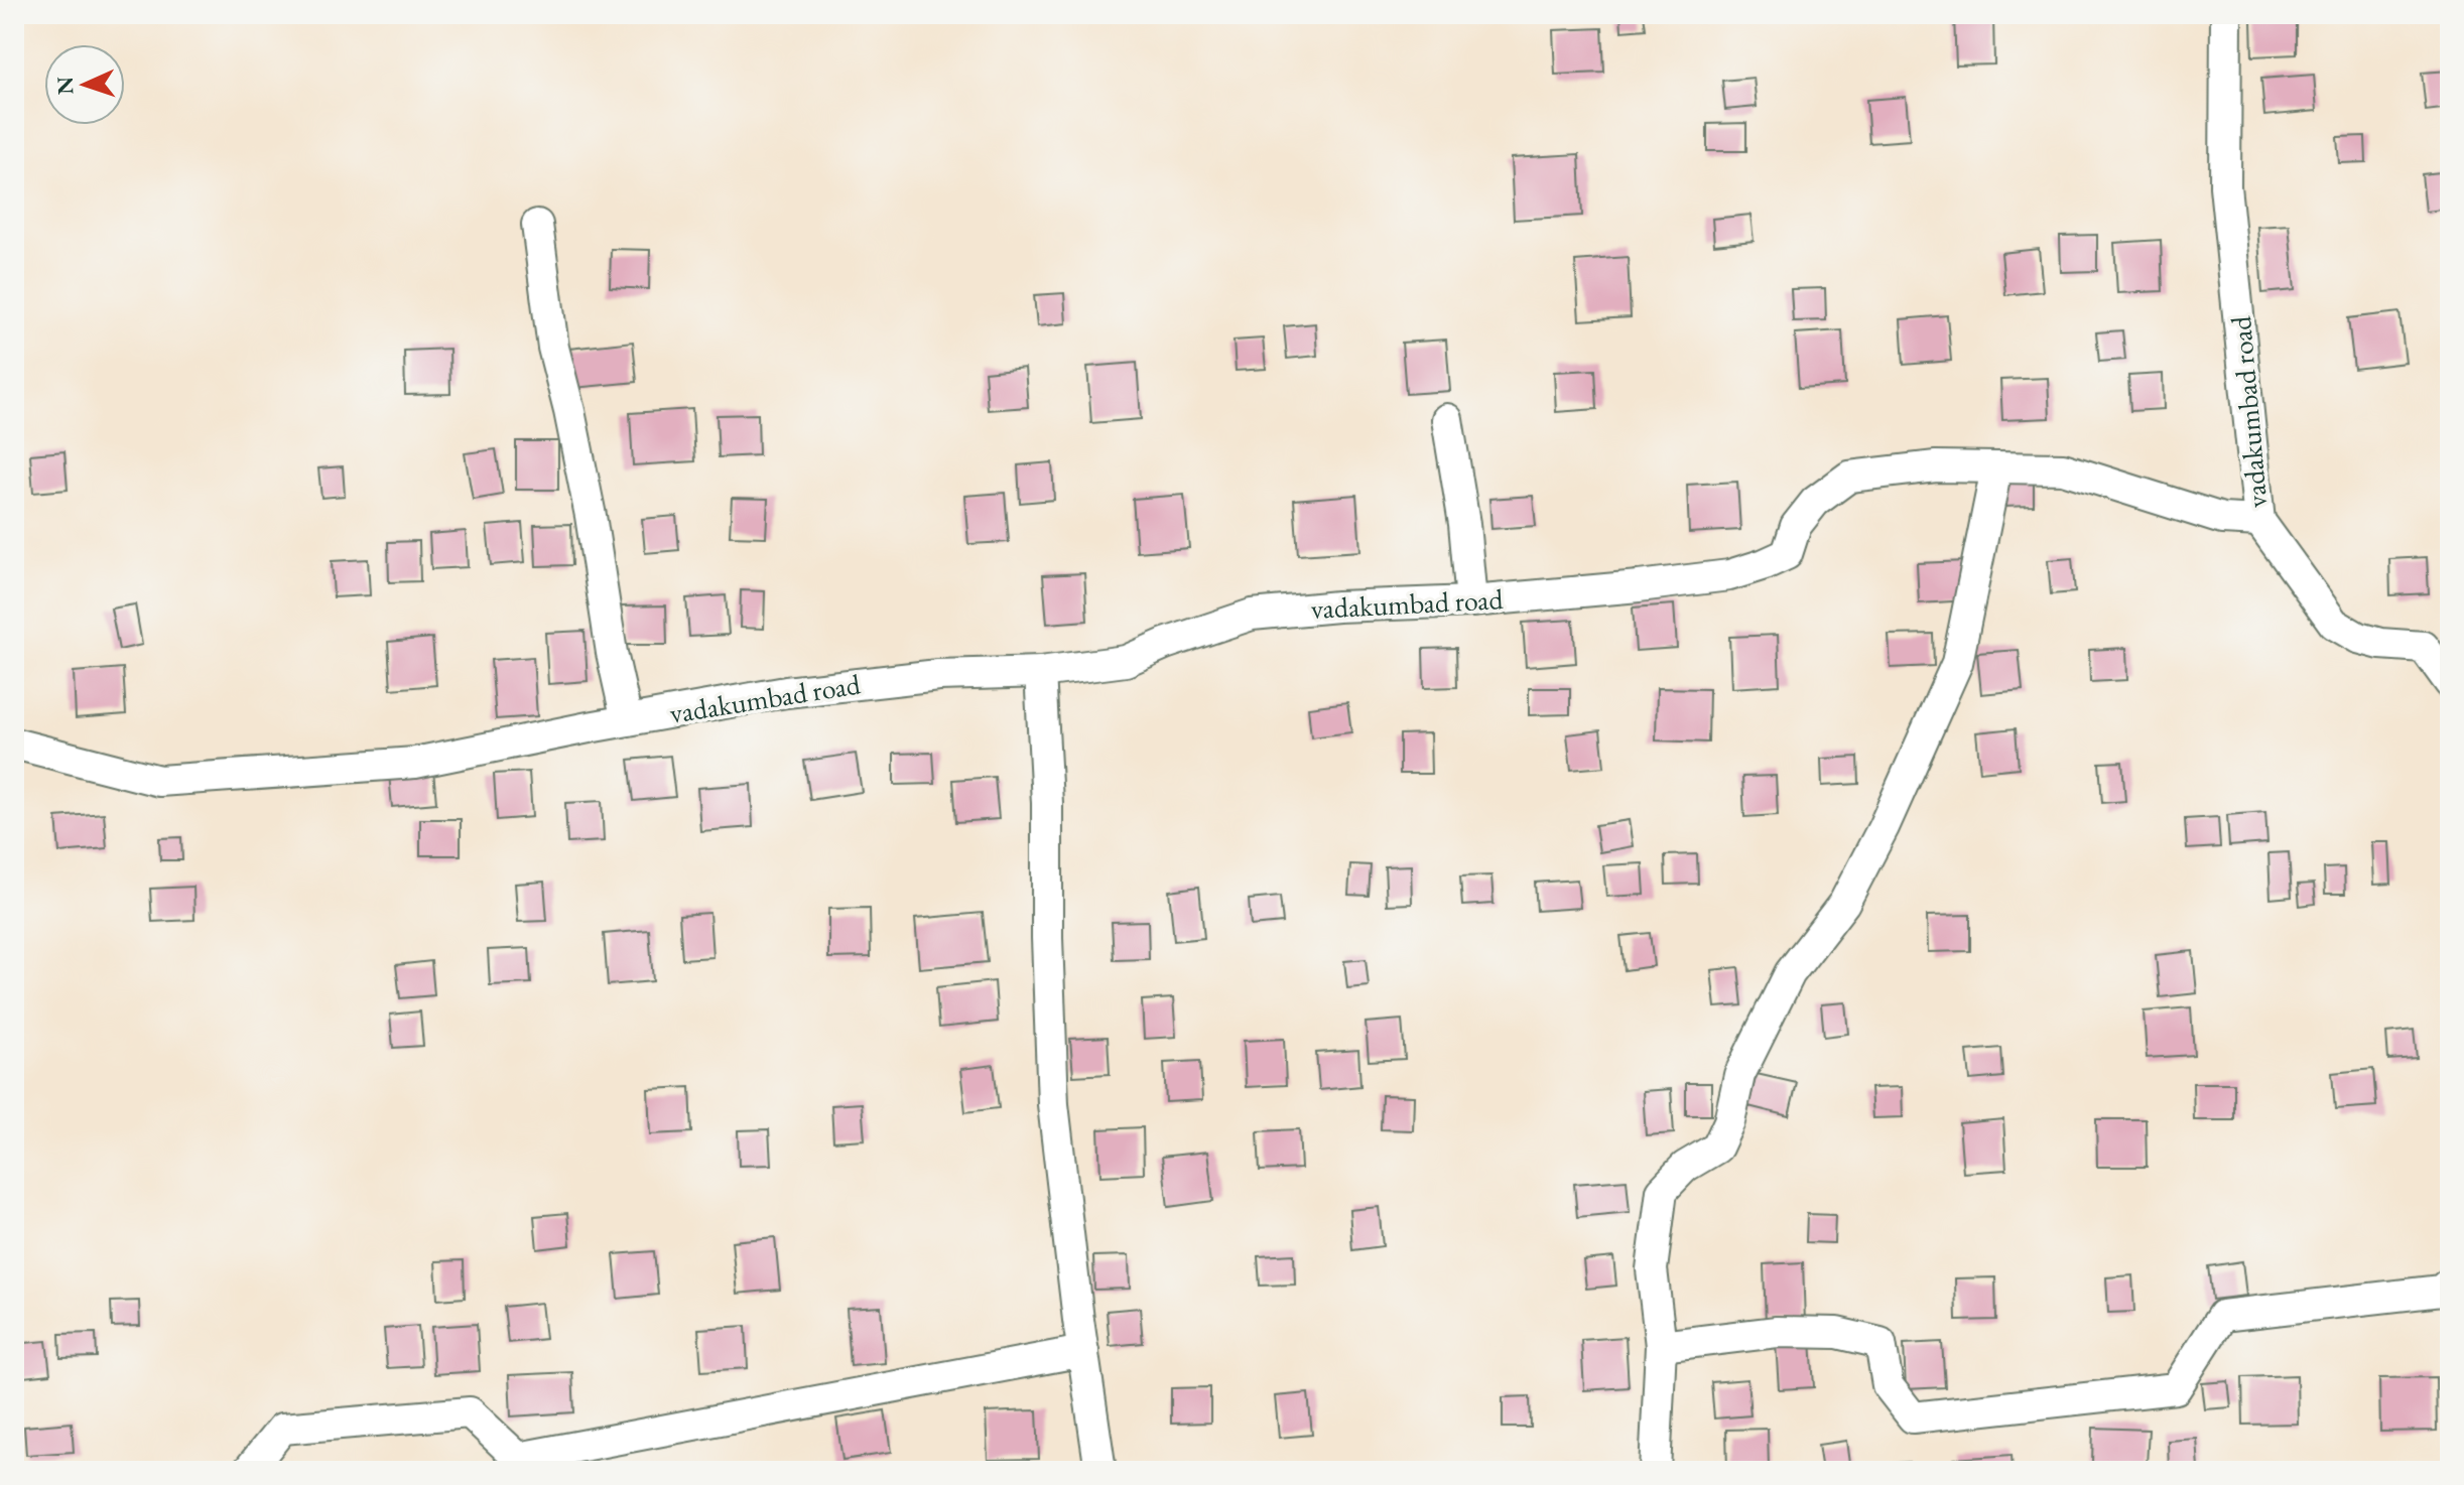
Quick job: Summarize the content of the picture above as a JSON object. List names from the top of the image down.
{
  "streets": {
    "street": ["vadakumbad road"]
  },
  "north": "left"
}
